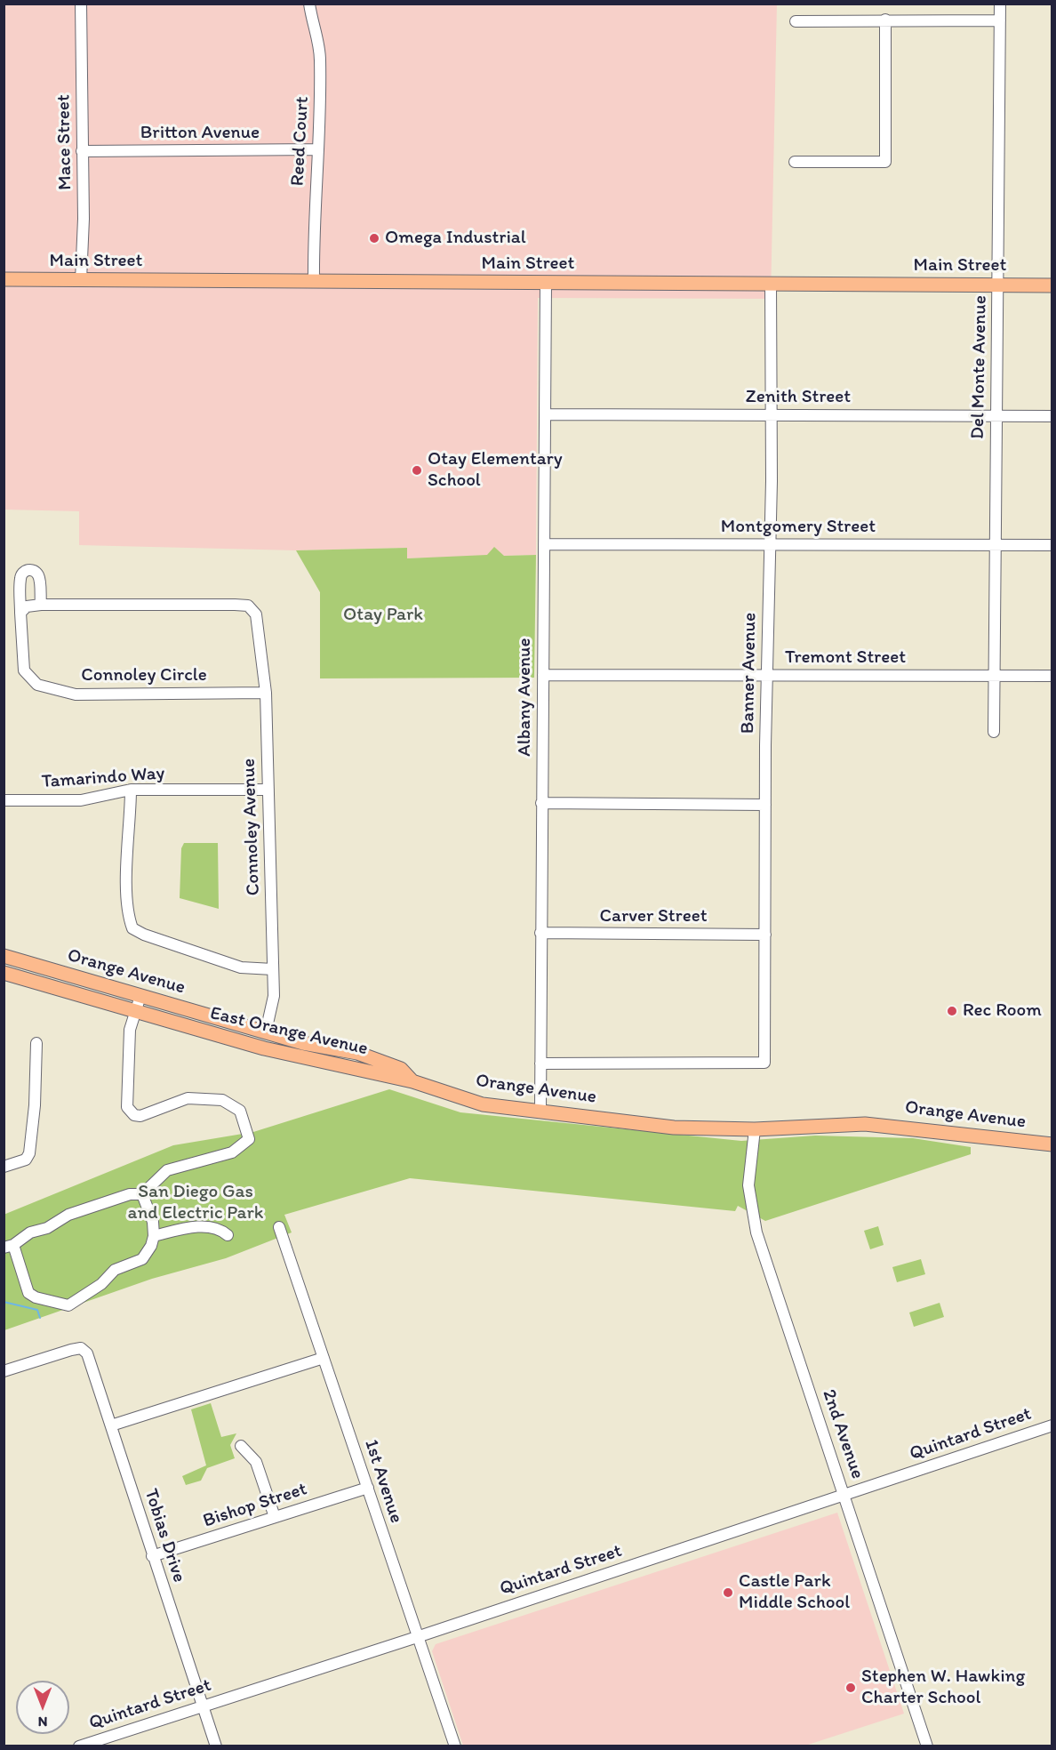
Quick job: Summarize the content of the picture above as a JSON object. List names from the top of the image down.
{
  "streets": {
    "main road": ["Main Street", "Orange Avenue", "East Orange Avenue"],
    "street": [
      "Britton Avenue",
      "Reed Court",
      "Mace Street",
      "Del Monte Avenue",
      "Zenith Street",
      "Montgomery Street",
      "Tremont Street",
      "Banner Avenue",
      "Connoley Circle",
      "Albany Avenue",
      "Tamarindo Way",
      "Connoley Avenue",
      "Carver Street",
      "2nd Avenue",
      "Quintard Street",
      "1st Avenue",
      "Bishop Street",
      "Tobias Drive"
    ]
  },
  "crossings": [
    ["Britton Avenue", "Reed Court"],
    ["Britton Avenue", "Mace Street"],
    ["Reed Court", "Main Street"],
    ["Mace Street", "Main Street"],
    ["Main Street", "Del Monte Avenue"],
    ["Main Street", "Banner Avenue"],
    ["Main Street", "Albany Avenue"],
    ["Del Monte Avenue", "Zenith Street"],
    ["Del Monte Avenue", "Montgomery Street"],
    ["Del Monte Avenue", "Tremont Street"],
    ["Zenith Street", "Banner Avenue"],
    ["Zenith Street", "Albany Avenue"],
    ["Montgomery Street", "Banner Avenue"],
    ["Montgomery Street", "Albany Avenue"],
    ["Tremont Street", "Banner Avenue"],
    ["Tremont Street", "Albany Avenue"],
    ["Banner Avenue", "Albany Avenue"],
    ["Banner Avenue", "Carver Street"],
    ["Connoley Circle", "Connoley Avenue"],
    ["Albany Avenue", "Carver Street"],
    ["Albany Avenue", "Orange Avenue"],
    ["Tamarindo Way", "Connoley Avenue"],
    ["Connoley Avenue", "Orange Avenue"],
    ["Orange Avenue", "East Orange Avenue"],
    ["Orange Avenue", "2nd Avenue"],
    ["2nd Avenue", "Quintard Street"],
    ["Quintard Street", "1st Avenue"],
    ["Quintard Street", "Tobias Drive"],
    ["1st Avenue", "Bishop Street"],
    ["Bishop Street", "Tobias Drive"]
  ],
  "parks": ["Otay Park", "San Diego Gas and Electric Park"],
  "places": [
    "Omega Industrial",
    "Otay Elementary School",
    "Rec Room",
    "Castle Park Middle School",
    "Stephen W. Hawking Charter School"
  ],
  "north": "bottom"
}
